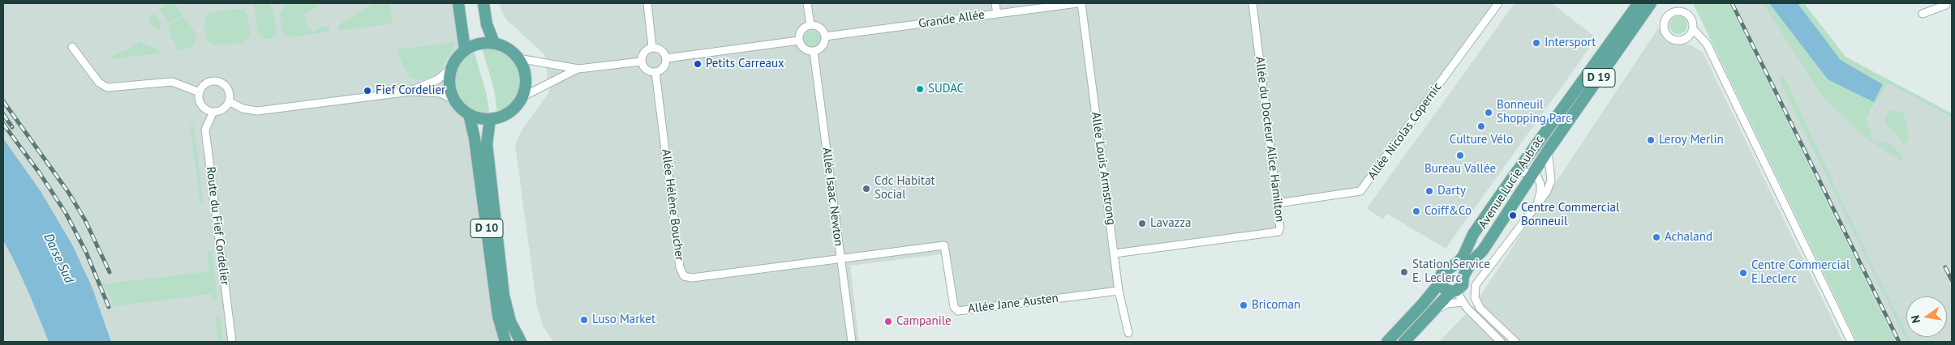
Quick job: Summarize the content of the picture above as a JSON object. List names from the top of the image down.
{
  "streets": {
    "main road": ["D 19", "Avenue Lucie Aubrac", "D 10"],
    "street": [
      "Grande Allée",
      "Allée Nicolas Copernic",
      "Allée du Docteur Alice Hamilton",
      "Allée Louis Armstrong",
      "Allée Isaac Newton",
      "Allée Hélène Boucher",
      "Route du Fief Cordelier",
      "Allée Jane Austen"
    ]
  },
  "crossings": [
    ["Grande Allée", "Allée Isaac Newton"],
    ["Allée Nicolas Copernic", "Allée du Docteur Alice Hamilton"],
    ["Allée du Docteur Alice Hamilton", "Allée Louis Armstrong"],
    ["Allée Louis Armstrong", "Allée Jane Austen"],
    ["Allée Isaac Newton", "Allée Hélène Boucher"],
    ["Allée Isaac Newton", "Allée Jane Austen"],
    ["Allée Hélène Boucher", "Allée Jane Austen"]
  ],
  "water": ["Darse Sud"],
  "places": [
    "Intersport",
    "Petits Carreaux",
    "SUDAC",
    "Fief Cordelier",
    "Bonneuil Shopping Parc",
    "Culture Vélo",
    "Leroy Merlin",
    "Bureau Vallée",
    "Cdc Habitat Social",
    "Darty",
    "Coiff&Co",
    "Centre Commercial Bonneuil",
    "Lavazza",
    "Achaland",
    "Station Service E. Leclerc",
    "Centre Commercial E.Leclerc",
    "Bricoman",
    "Luso Market",
    "Campanile"
  ],
  "north": "left"
}
